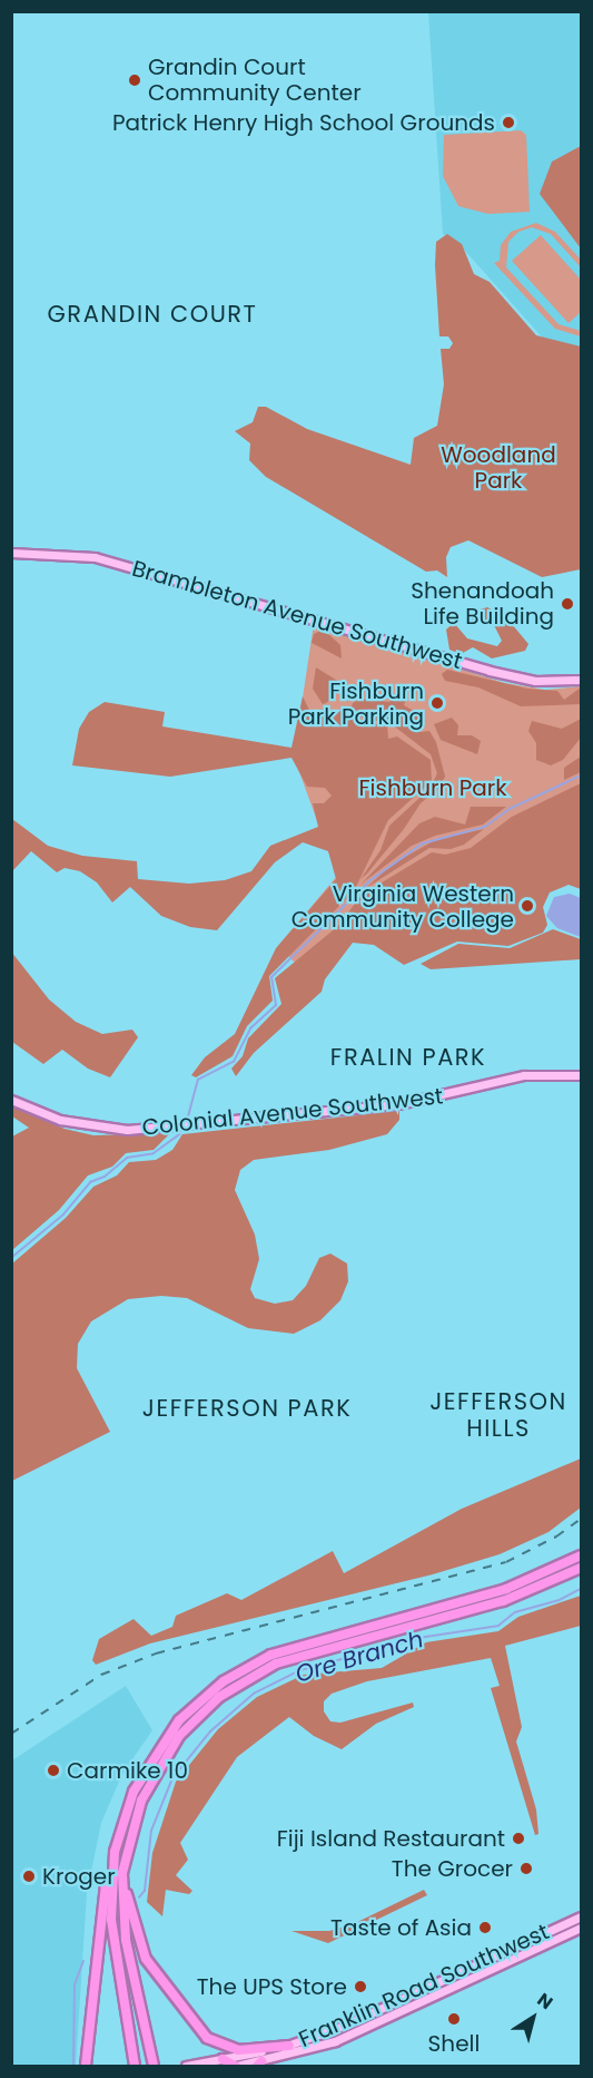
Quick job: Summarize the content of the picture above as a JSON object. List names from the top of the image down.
{
  "streets": {
    "main road": ["Brambleton Avenue Southwest", "Colonial Avenue Southwest", "Franklin Road Southwest"]
  },
  "districts": [
    "GRANDIN COURT",
    "FRALIN PARK",
    "JEFFERSON HILLS",
    "JEFFERSON PARK"
  ],
  "water": ["Ore Branch"],
  "parks": ["Woodland Park", "Fishburn Park"],
  "places": [
    "Grandin Court Community Center",
    "Patrick Henry High School Grounds",
    "Shenandoah Life Building",
    "Fishburn Park Parking",
    "Virginia Western Community College",
    "Carmike 10",
    "Fiji Island Restaurant",
    "The Grocer",
    "Kroger",
    "Taste of Asia",
    "The UPS Store",
    "Shell"
  ],
  "north": "top right"
}
